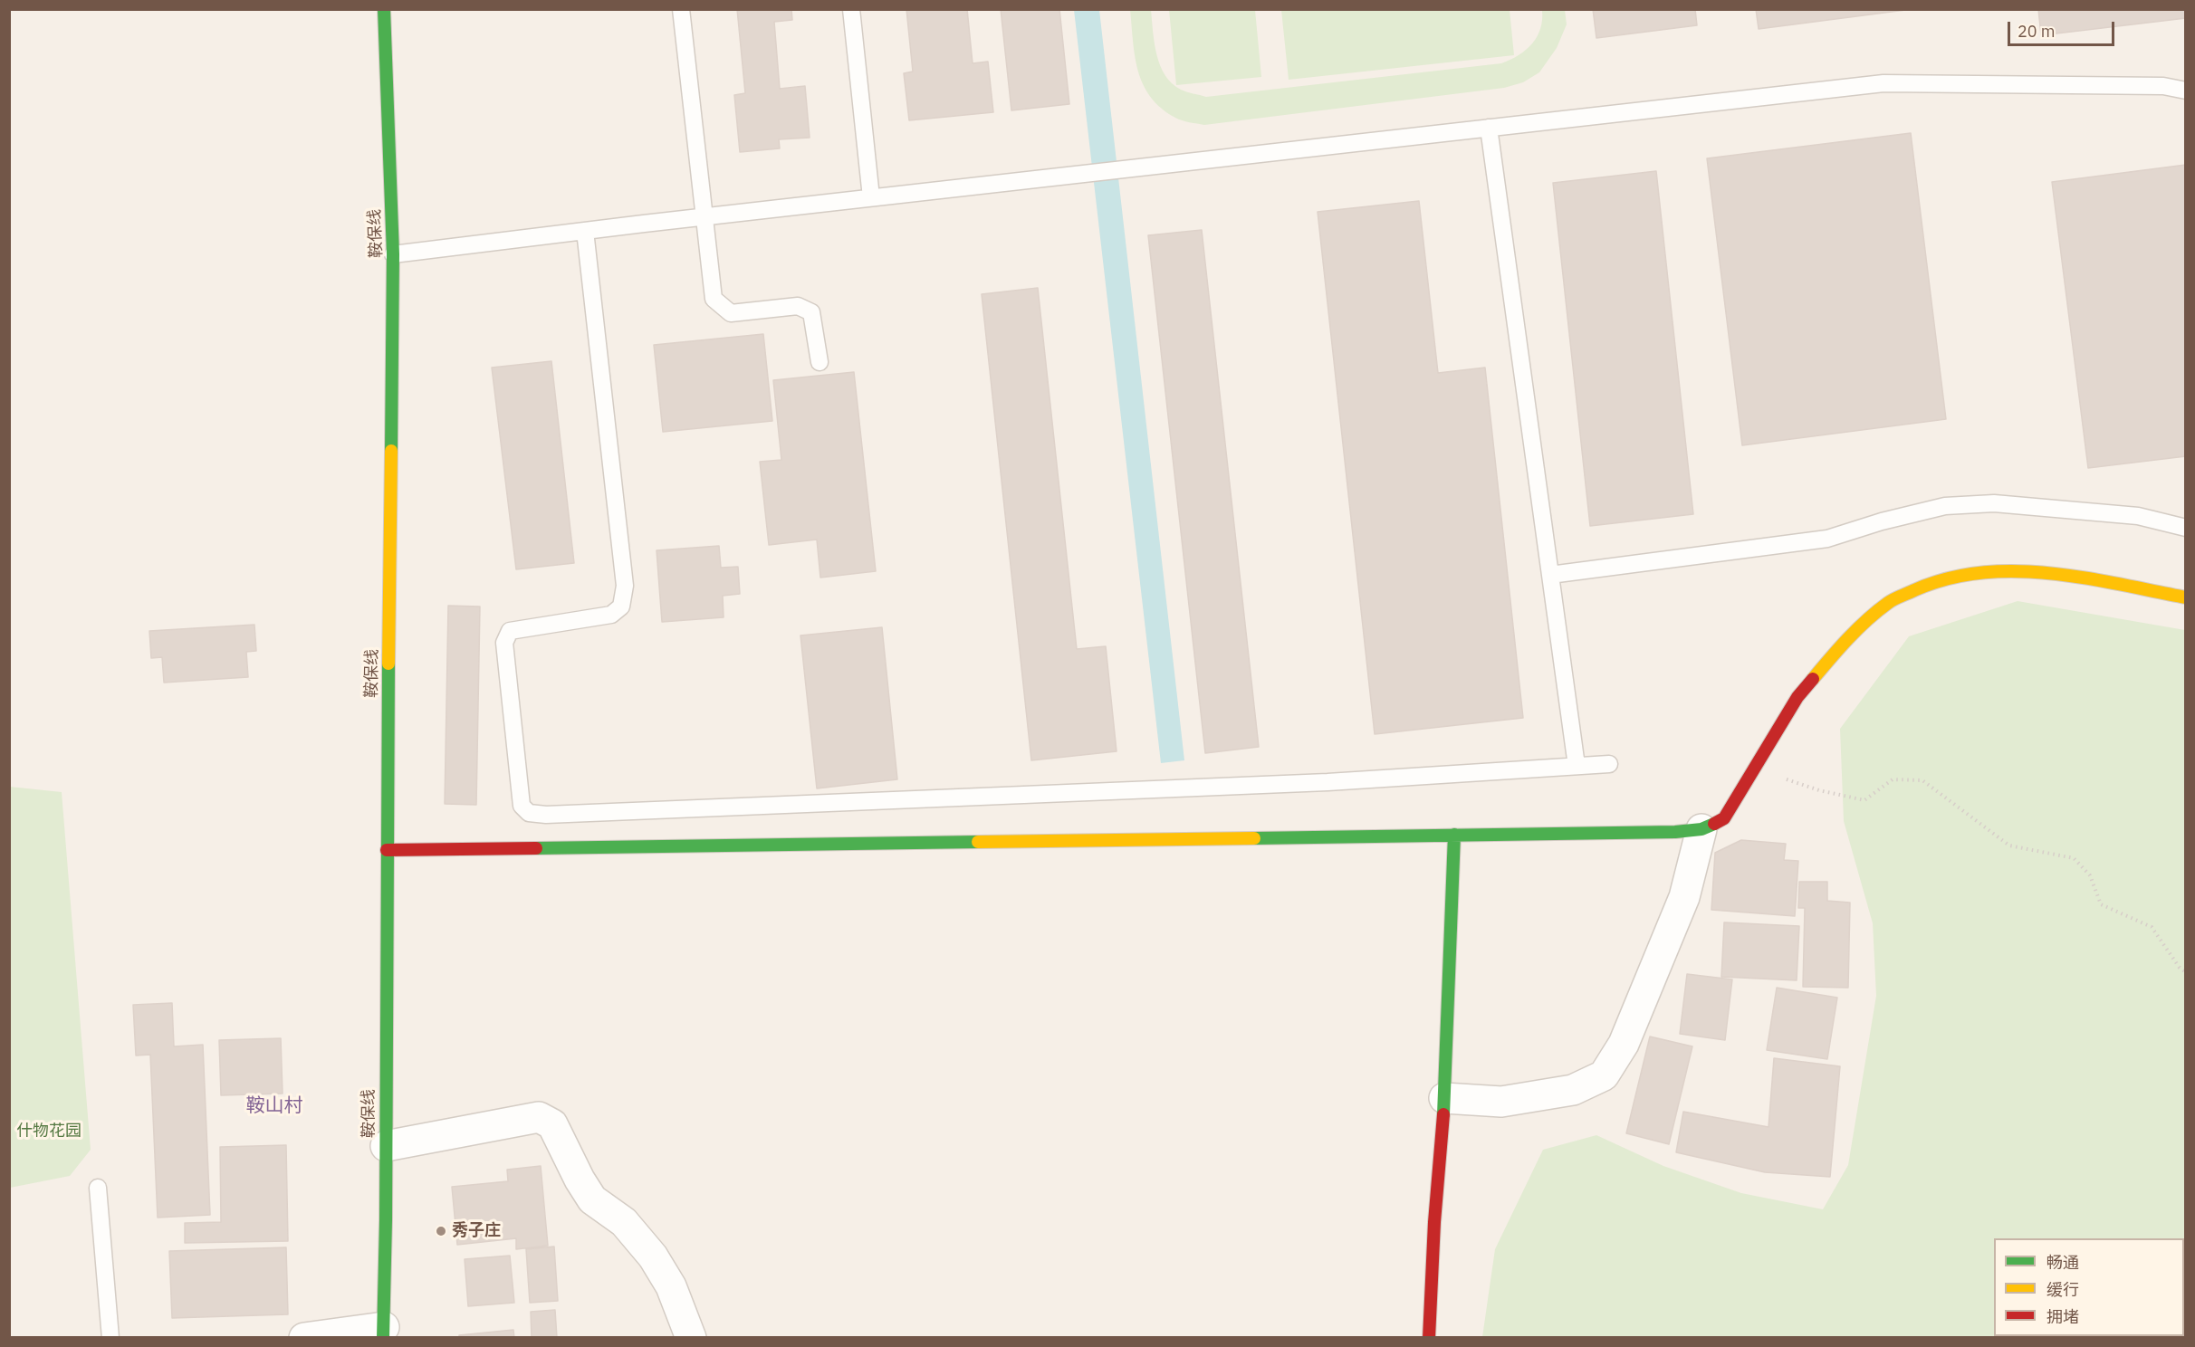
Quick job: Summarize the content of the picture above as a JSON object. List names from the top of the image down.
{
  "streets": {
    "street": ["鞍保线"]
  },
  "districts": ["鞍山村"],
  "parks": ["什物花园"],
  "places": ["秀子庄"],
  "legend": ["畅通", "缓行", "拥堵"],
  "scale_bar": "20 m"
}
